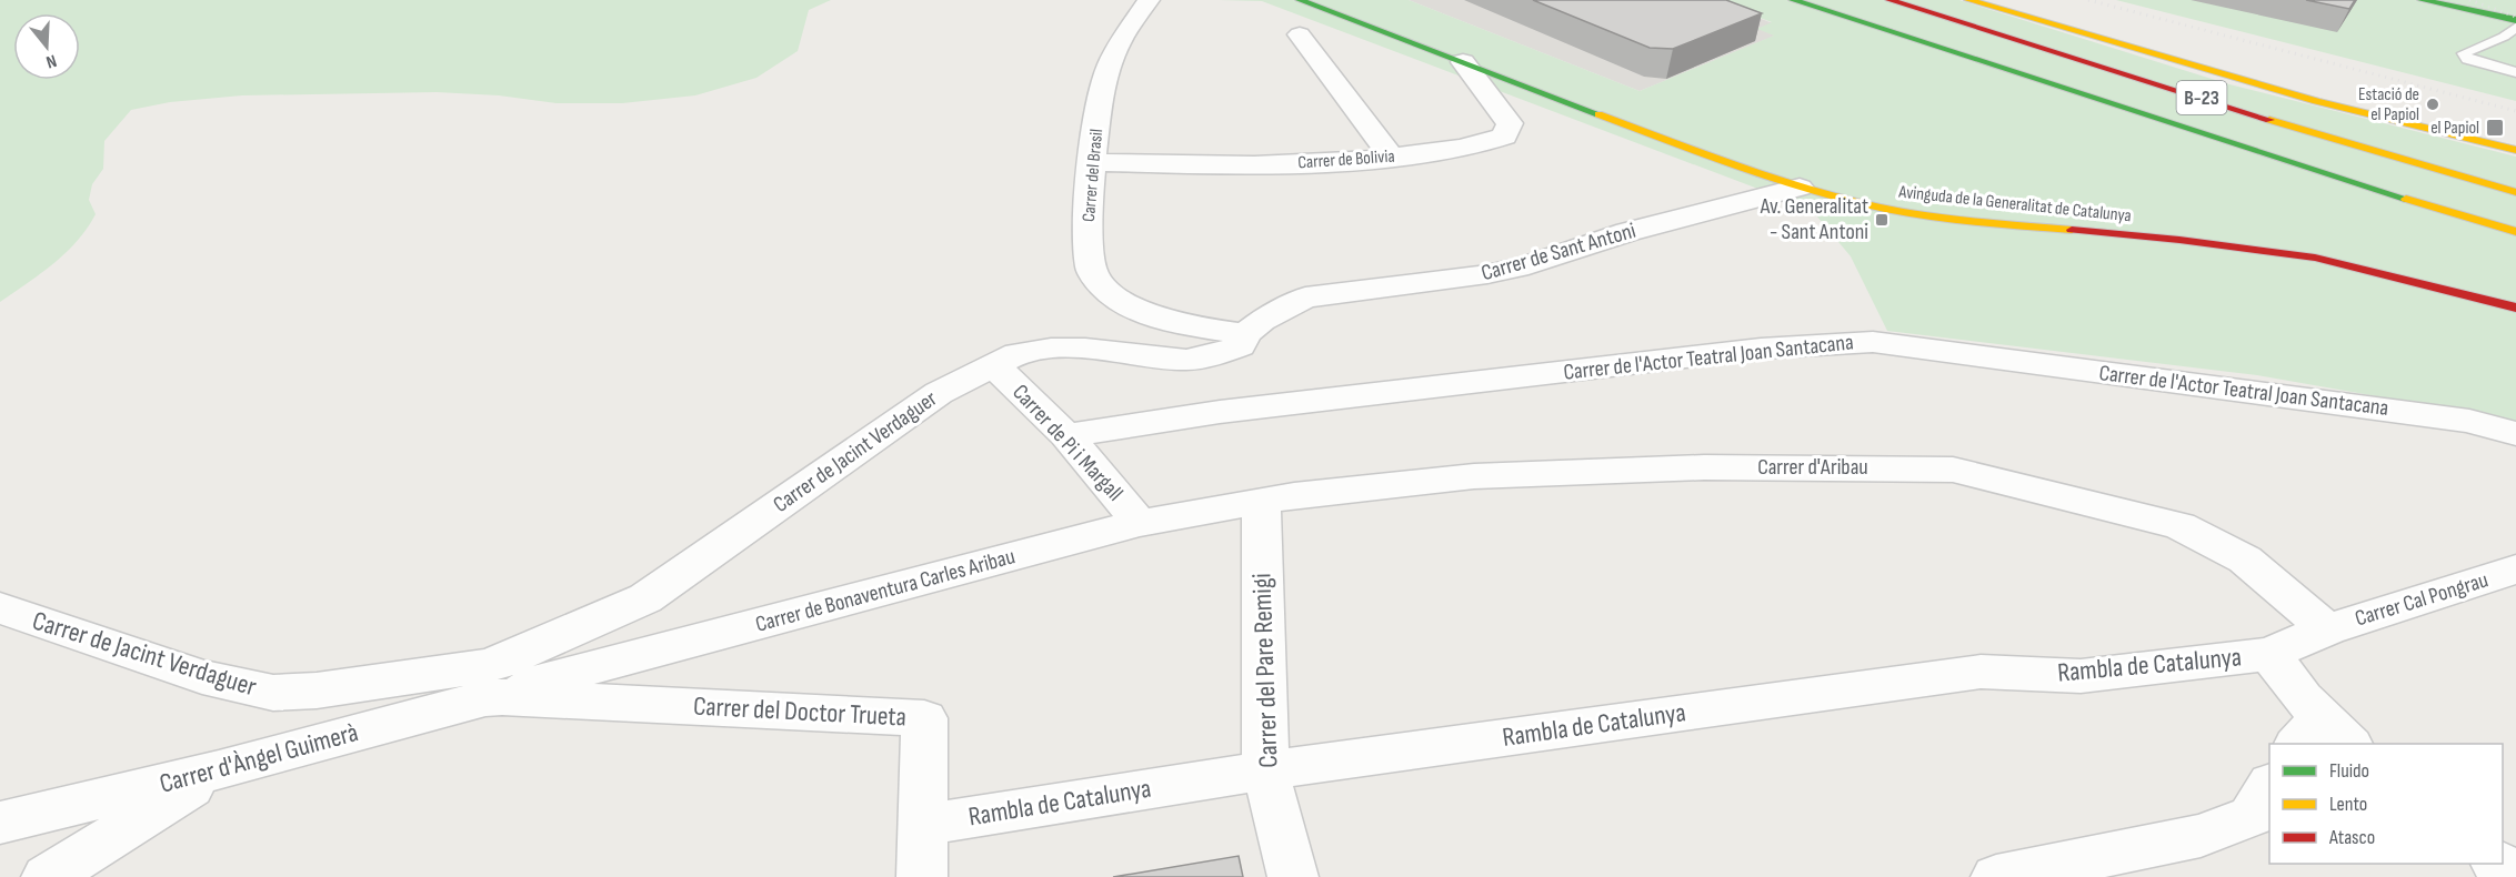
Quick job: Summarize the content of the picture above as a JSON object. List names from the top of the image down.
{
  "streets": {
    "main road": ["B-23", "Avinguda de la Generalitat de Catalunya"],
    "street": [
      "Carrer de Bolivia",
      "Carrer del Brasil",
      "Carrer de Sant Antoni",
      "Carrer de l'Actor Teatral Joan Santacana",
      "Carrer de Pi i Margall",
      "Carrer de Jacint Verdaguer",
      "Carrer d'Aribau",
      "Carrer de Bonaventura Carles Aribau",
      "Carrer Cal Pongrau",
      "Rambla de Catalunya",
      "Carrer del Pare Remigi",
      "Carrer del Doctor Trueta",
      "Carrer d'Àngel Guimerà"
    ]
  },
  "crossings": [
    ["Carrer de Bolivia", "Carrer del Brasil"],
    ["Carrer de Bolivia", "Avinguda de la Generalitat de Catalunya"],
    ["Carrer del Brasil", "Carrer de Sant Antoni"],
    ["Carrer del Brasil", "Carrer de Jacint Verdaguer"],
    ["Avinguda de la Generalitat de Catalunya", "Carrer de Sant Antoni"],
    ["Carrer de Sant Antoni", "Carrer de Jacint Verdaguer"],
    ["Carrer de l'Actor Teatral Joan Santacana", "Carrer de Pi i Margall"],
    ["Carrer de Pi i Margall", "Carrer de Jacint Verdaguer"],
    ["Carrer de Pi i Margall", "Carrer de Bonaventura Carles Aribau"],
    ["Carrer de Jacint Verdaguer", "Carrer de Bonaventura Carles Aribau"],
    ["Carrer de Jacint Verdaguer", "Carrer del Doctor Trueta"],
    ["Carrer de Jacint Verdaguer", "Carrer d'Àngel Guimerà"],
    ["Carrer d'Aribau", "Carrer de Bonaventura Carles Aribau"],
    ["Carrer d'Aribau", "Carrer Cal Pongrau"],
    ["Carrer d'Aribau", "Carrer del Pare Remigi"],
    ["Carrer de Bonaventura Carles Aribau", "Carrer del Pare Remigi"],
    ["Carrer de Bonaventura Carles Aribau", "Carrer del Doctor Trueta"],
    ["Carrer de Bonaventura Carles Aribau", "Carrer d'Àngel Guimerà"],
    ["Carrer Cal Pongrau", "Rambla de Catalunya"],
    ["Rambla de Catalunya", "Carrer del Pare Remigi"],
    ["Rambla de Catalunya", "Carrer del Doctor Trueta"],
    ["Carrer del Doctor Trueta", "Carrer d'Àngel Guimerà"]
  ],
  "places": {
    "other": ["Estació de el Papiol"],
    "transit": ["el Papiol", "Av. Generalitat - Sant Antoni"]
  },
  "legend": ["Fluido", "Lento", "Atasco"],
  "north": "bottom"
}
